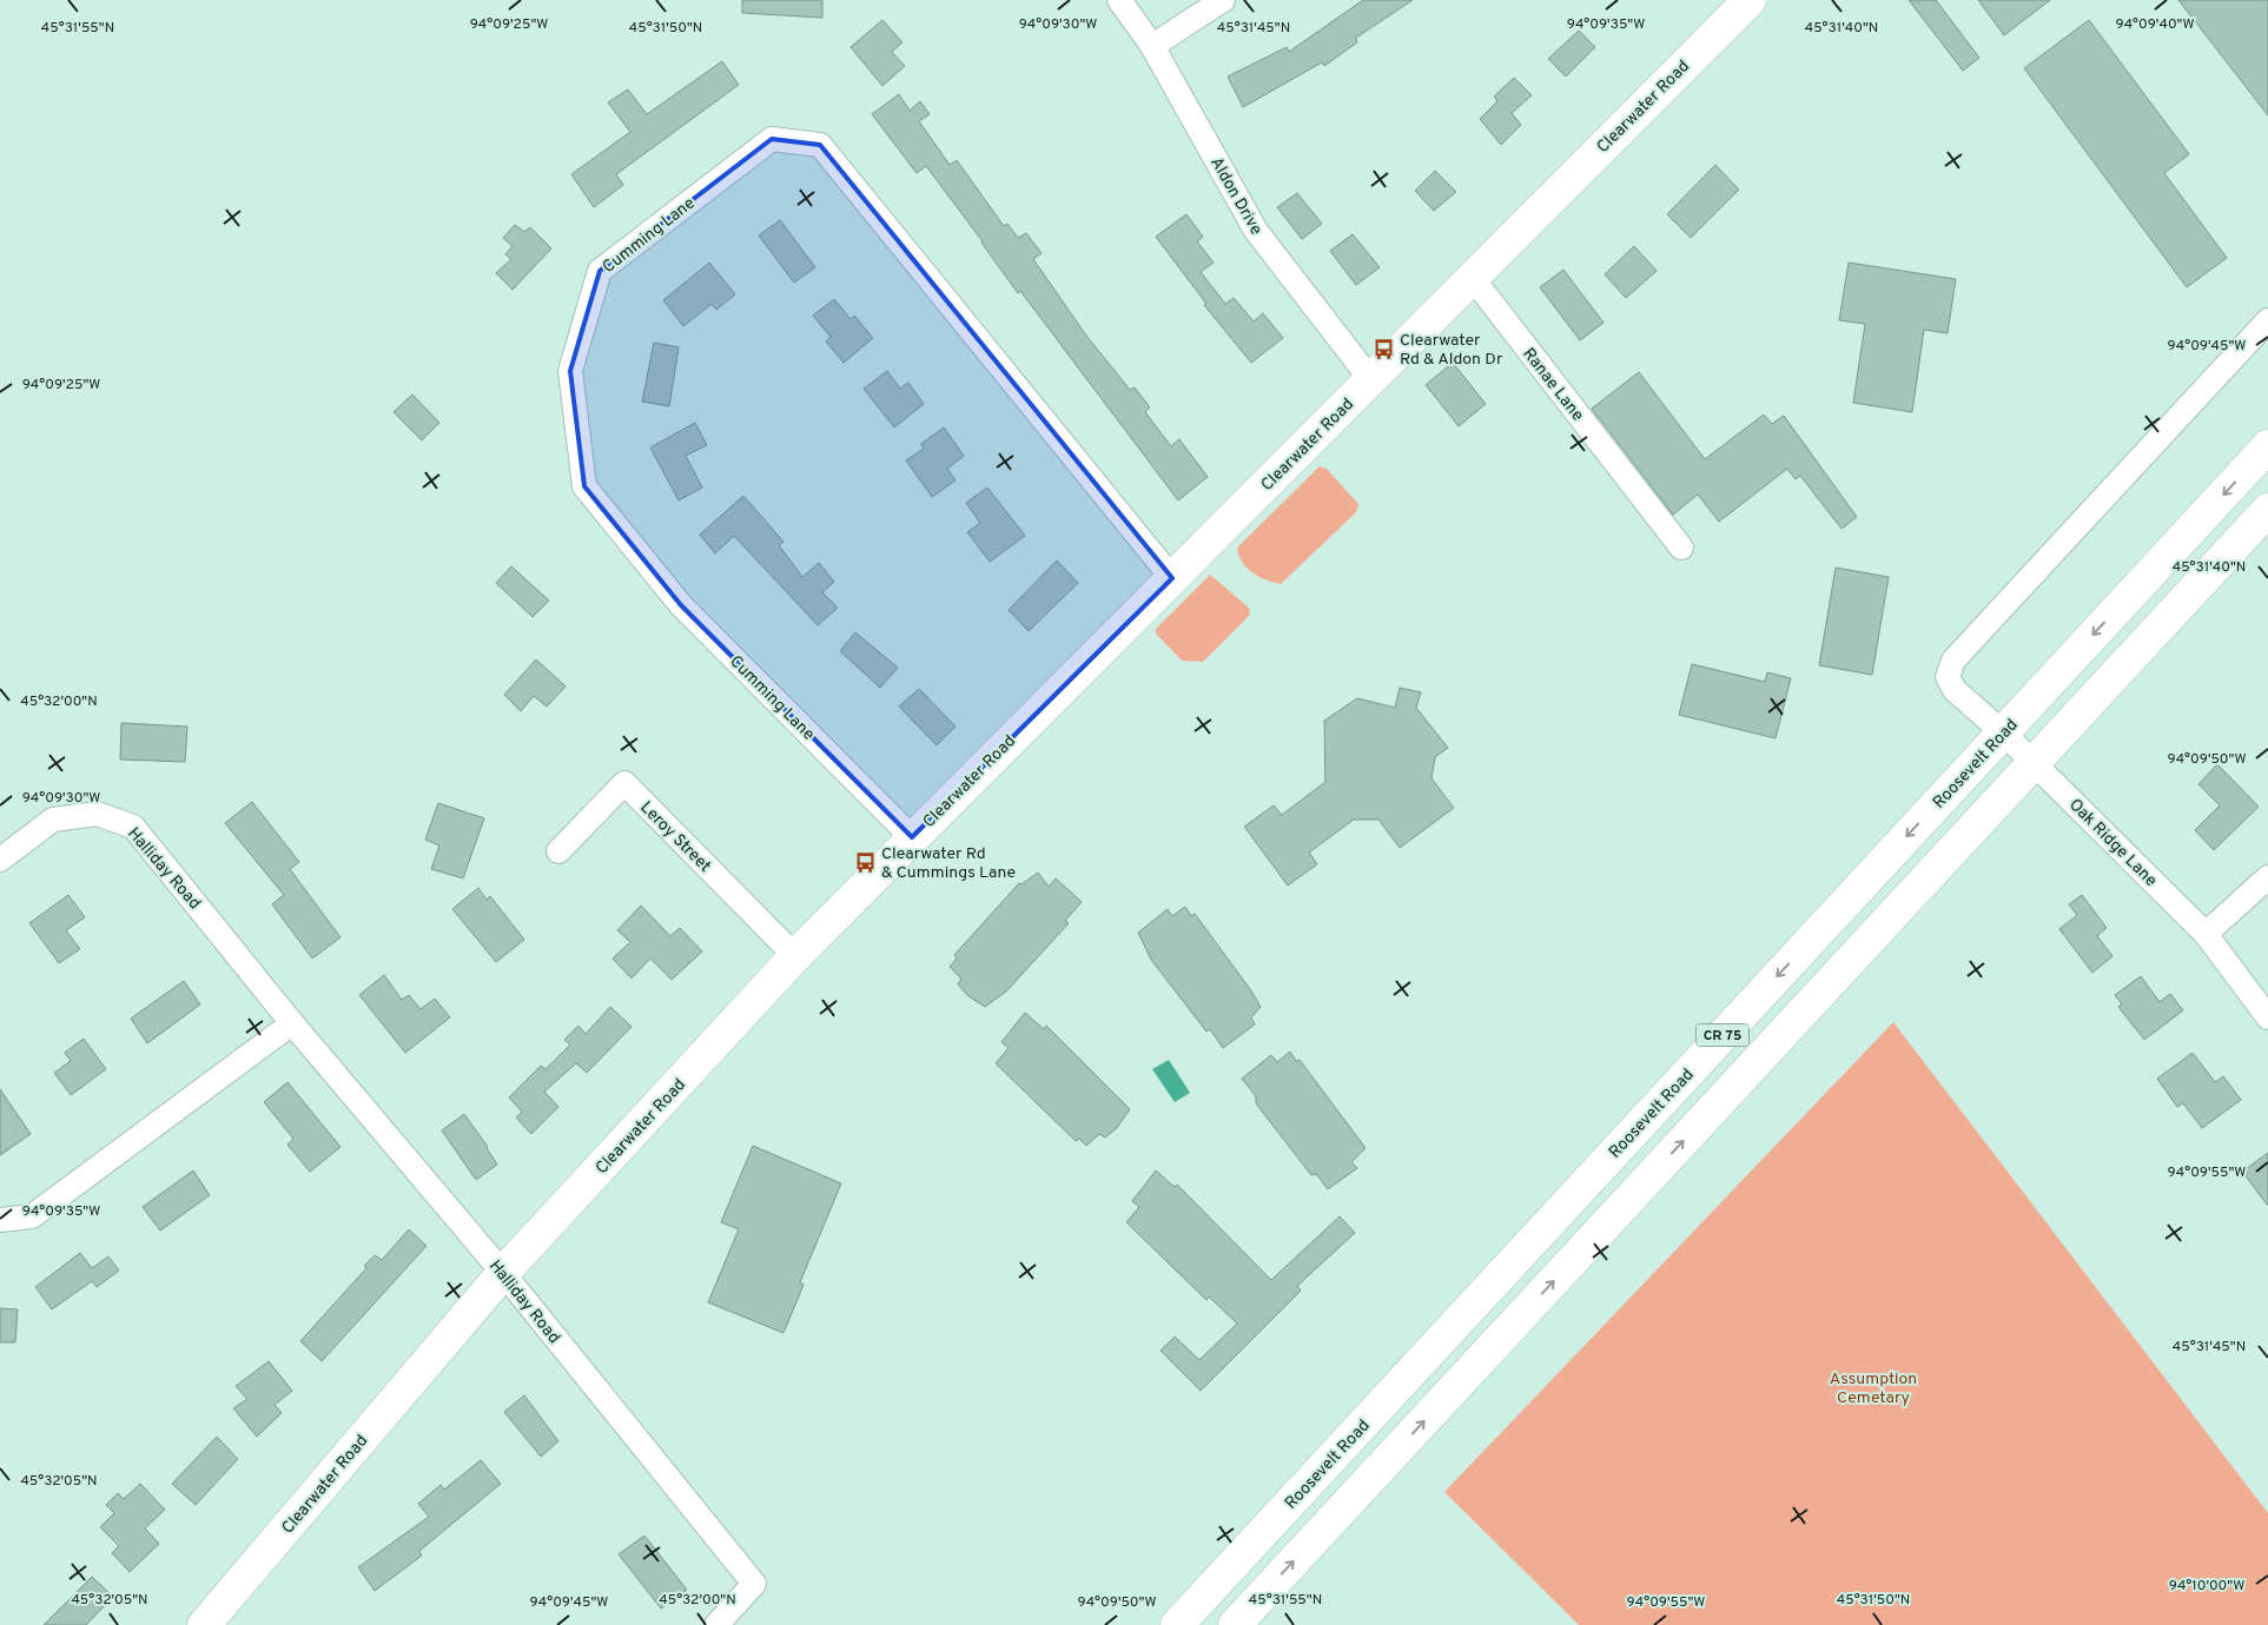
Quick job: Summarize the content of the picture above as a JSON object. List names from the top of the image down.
{
  "streets": {
    "main road": ["Clearwater Road", "Roosevelt Road", "CR 75"],
    "street": [
      "Aldon Drive",
      "Cumming Lane",
      "Ranae Lane",
      "Leroy Street",
      "Oak Ridge Lane",
      "Halliday Road"
    ]
  },
  "crossings": [
    ["Clearwater Road", "Aldon Drive"],
    ["Clearwater Road", "Cumming Lane"],
    ["Clearwater Road", "Ranae Lane"],
    ["Clearwater Road", "Leroy Street"],
    ["Clearwater Road", "Halliday Road"],
    ["Roosevelt Road", "Oak Ridge Lane"],
    ["Oak Ridge Lane", "CR 75"]
  ],
  "parks": ["Assumption Cemetary"],
  "places": {
    "bus stop": ["Clearwater Rd & Aldon Dr", "Clearwater Rd & Cummings Lane"]
  },
  "coordinates": [
    "94°09'25\"W",
    "94°09'30\"W",
    "94°09'35\"W",
    "94°09'40\"W",
    "45°31'55\"N",
    "45°31'50\"N",
    "45°31'45\"N",
    "45°31'40\"N",
    "94°09'45\"W",
    "45°32'00\"N",
    "94°09'50\"W",
    "94°09'55\"W",
    "45°32'05\"N",
    "94°10'00\"W"
  ]
}
